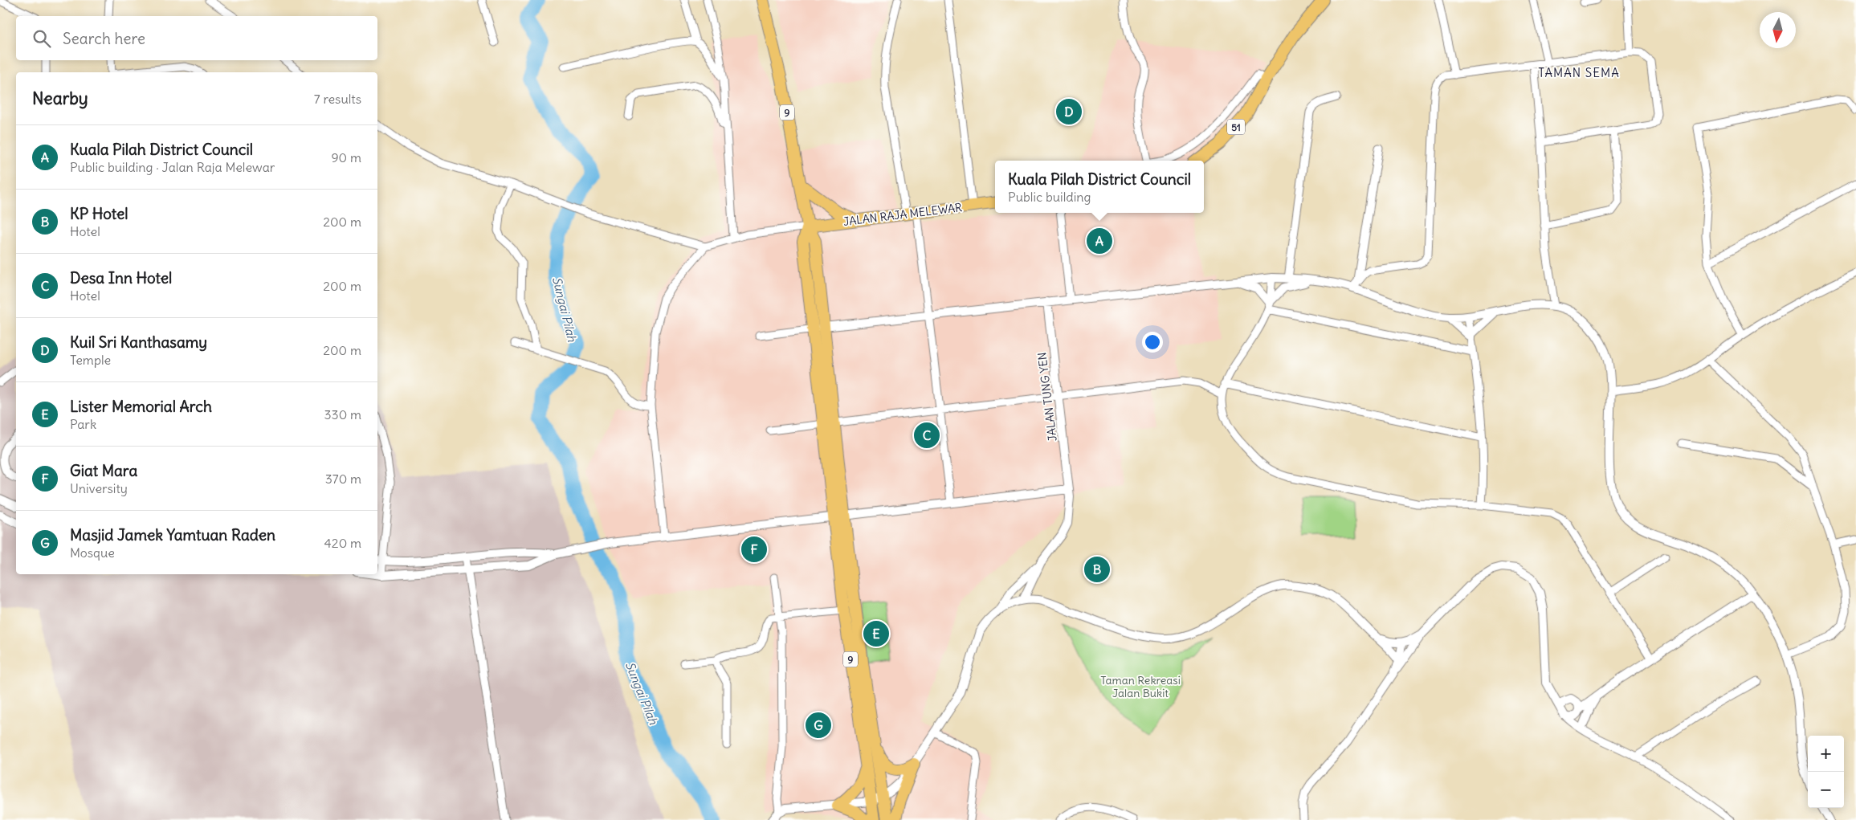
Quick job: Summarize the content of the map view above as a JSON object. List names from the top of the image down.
{
  "streets": {
    "main road": ["9", "51", "JALAN RAJA MELEWAR"],
    "street": ["JALAN TUNG YEN"]
  },
  "crossings": [
    ["9", "JALAN RAJA MELEWAR"]
  ],
  "districts": ["TAMAN SEMA"],
  "water": ["Sungai Pilah"],
  "parks": ["Taman Rekreasi Jalan Bukit"],
  "north": "bottom",
  "page": {
    "search": "Search here",
    "heading": ["Nearby", "7 results"],
    "pins": [
      "D",
      "A",
      "C",
      "F",
      "B",
      "E",
      "G"
    ],
    "list": [
      {
        "mark": "A",
        "name": "Kuala Pilah District Council",
        "note": "Public building · Jalan Raja Melewar",
        "value": "90 m"
      },
      {
        "mark": "B",
        "name": "KP Hotel",
        "note": "Hotel",
        "value": "200 m"
      },
      {
        "mark": "C",
        "name": "Desa Inn Hotel",
        "note": "Hotel",
        "value": "200 m"
      },
      {
        "mark": "D",
        "name": "Kuil Sri Kanthasamy",
        "note": "Temple",
        "value": "200 m"
      },
      {
        "mark": "E",
        "name": "Lister Memorial Arch",
        "note": "Park",
        "value": "330 m"
      },
      {
        "mark": "F",
        "name": "Giat Mara",
        "note": "University",
        "value": "370 m"
      },
      {
        "mark": "G",
        "name": "Masjid Jamek Yamtuan Raden",
        "note": "Mosque",
        "value": "420 m"
      }
    ],
    "popup": ["Kuala Pilah District Council", "Public building"],
    "map_buttons": ["+", "−"]
  }
}
